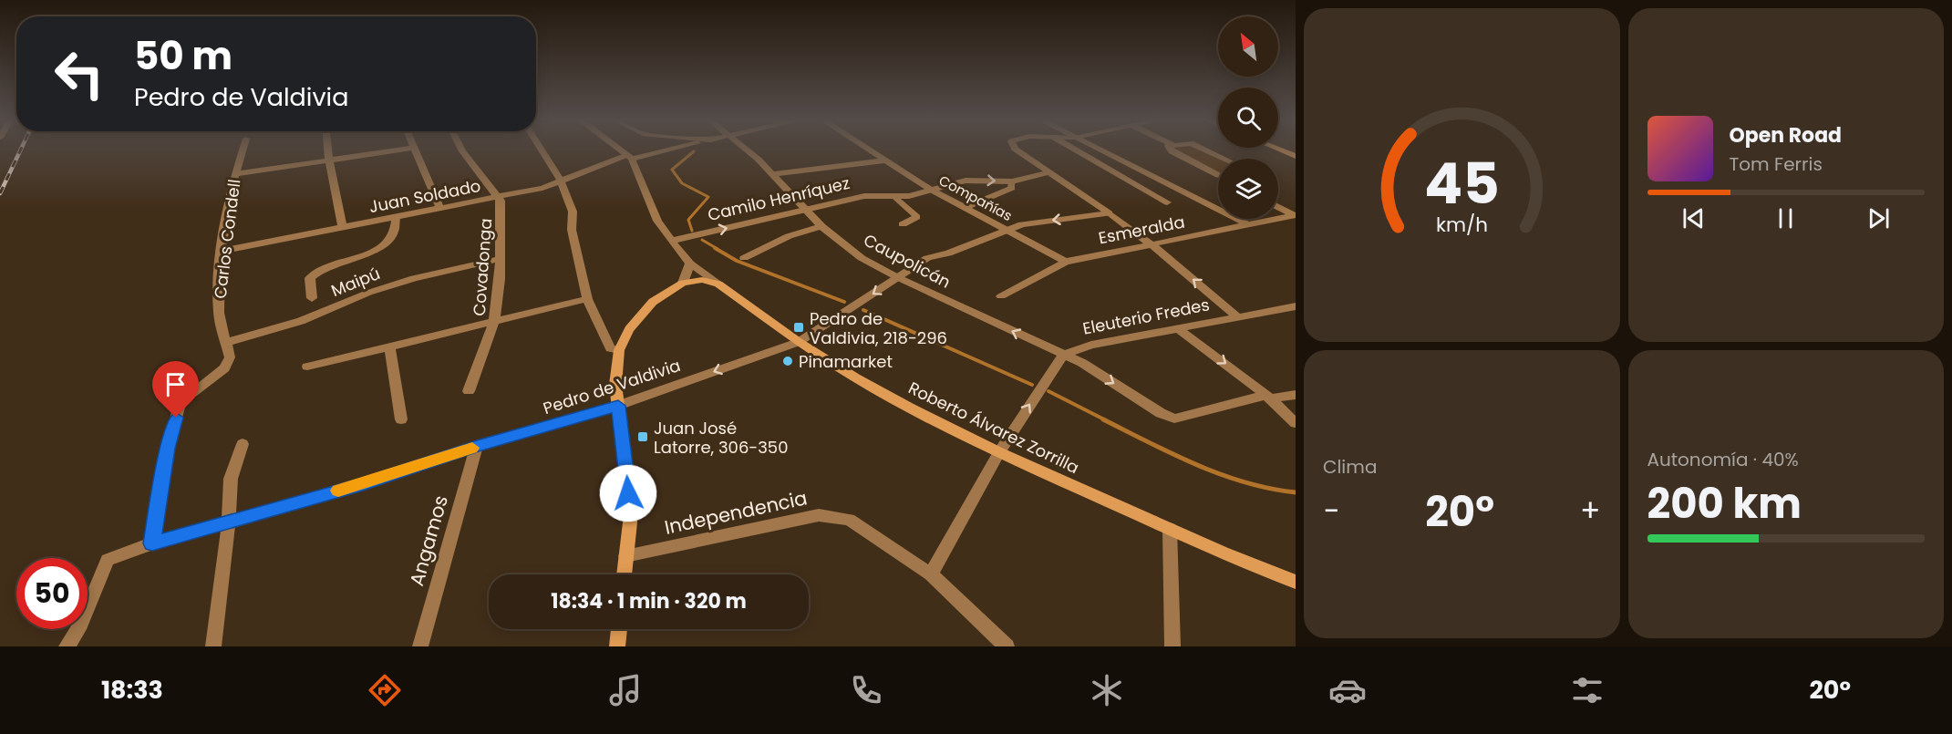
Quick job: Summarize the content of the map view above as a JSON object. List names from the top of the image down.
{
  "streets": {
    "main road": ["Roberto Álvarez Zorrilla"],
    "street": [
      "Juan Soldado",
      "Compañías",
      "Camilo Henríquez",
      "Esmeralda",
      "Carlos Condell",
      "Caupolicán",
      "Covadonga",
      "Maipú",
      "Eleuterio Fredes",
      "Pedro de Valdivia",
      "Independencia",
      "Angamos"
    ]
  },
  "crossings": [
    ["Juan Soldado", "Carlos Condell"],
    ["Juan Soldado", "Covadonga"],
    ["Juan Soldado", "Roberto Álvarez Zorrilla"],
    ["Compañías", "Camilo Henríquez"],
    ["Compañías", "Esmeralda"],
    ["Compañías", "Pedro de Valdivia"],
    ["Camilo Henríquez", "Caupolicán"],
    ["Camilo Henríquez", "Roberto Álvarez Zorrilla"],
    ["Carlos Condell", "Maipú"],
    ["Carlos Condell", "Pedro de Valdivia"],
    ["Caupolicán", "Eleuterio Fredes"],
    ["Caupolicán", "Pedro de Valdivia"],
    ["Covadonga", "Maipú"],
    ["Pedro de Valdivia", "Roberto Álvarez Zorrilla"],
    ["Pedro de Valdivia", "Angamos"]
  ],
  "one_way": ["Pedro de Valdivia"],
  "places": {
    "transit": ["Pedro de Valdivia, 218-296", "Juan José Latorre, 306-350"],
    "other": ["Pinamarket"]
  },
  "north": "top left",
  "page": {
    "turn": ["50 m", "Pedro de Valdivia"],
    "song": ["Open Road", "Tom Ferris"],
    "tile": [
      "Clima",
      ["Autonomía · 40%", "200 km"]
    ],
    "heat": ["−", "20°", "+"],
    "limit": "50",
    "trip": "18:34 · 1 min · 320 m",
    "tabs": ["18:33", "20°"],
    "gauge": ["45", "km/h"]
  }
}
